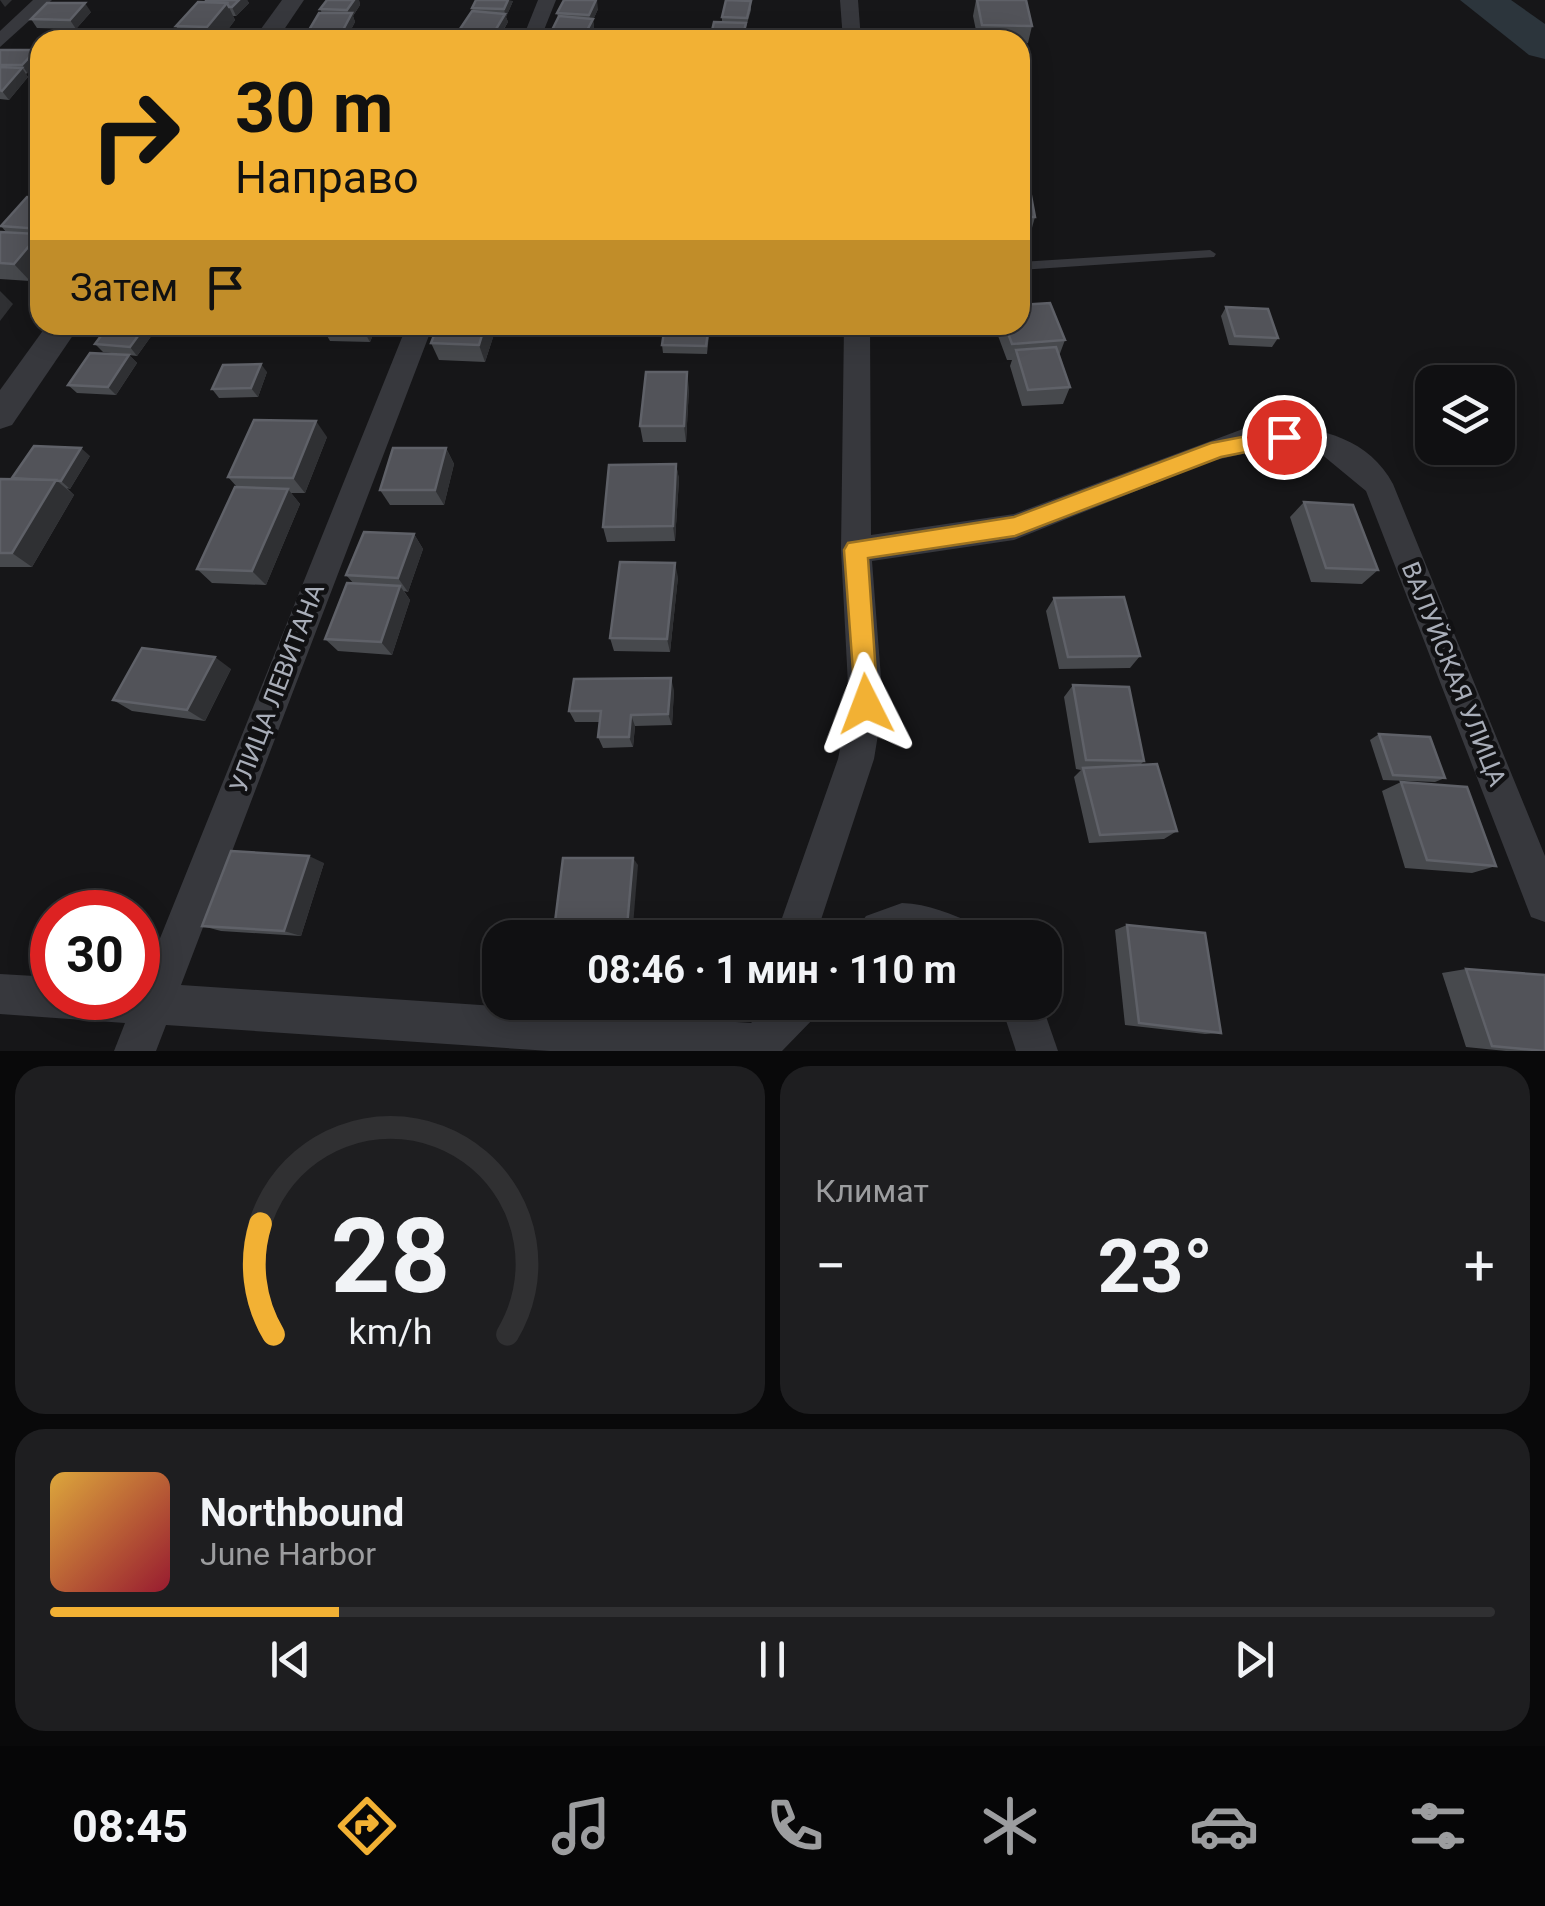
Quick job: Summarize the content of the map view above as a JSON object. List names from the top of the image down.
{
  "streets": {
    "street": ["ВАЛУЙСКАЯ УЛИЦА", "УЛИЦА ЛЕВИТАНА"]
  },
  "page": {
    "turn": ["30 m", "Направо"],
    "then": "Затем",
    "limit": "30",
    "trip": "08:46 · 1 мин · 110 m",
    "tile": "Климат",
    "heat": ["−", "23°", "+"],
    "song": ["Northbound", "June Harbor"],
    "tabs": "08:45",
    "gauge": ["28", "km/h"]
  }
}
